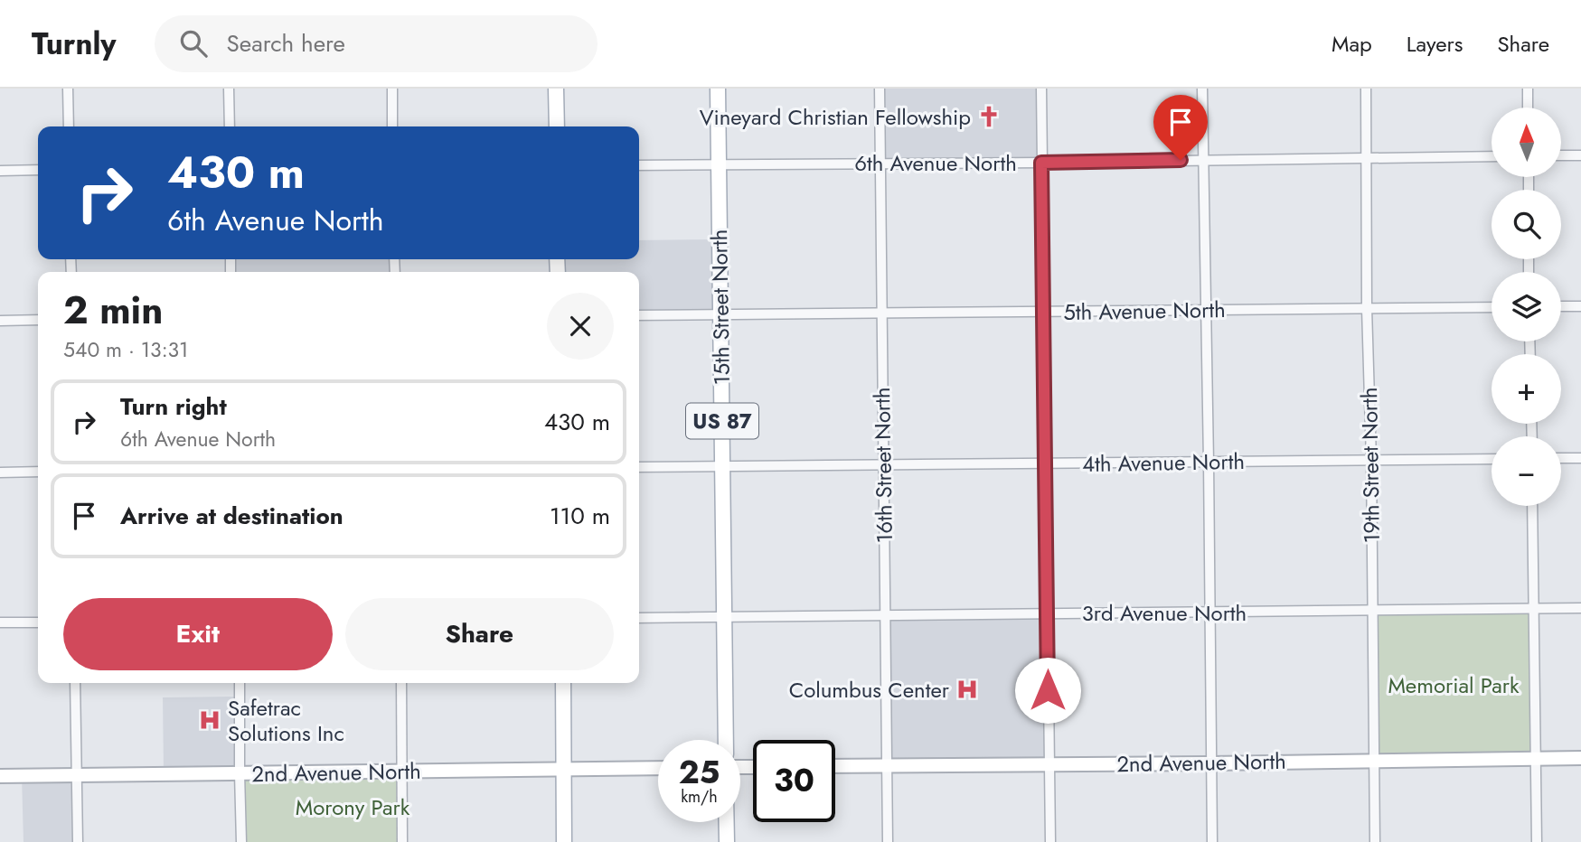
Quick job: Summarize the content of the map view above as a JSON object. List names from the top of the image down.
{
  "streets": {
    "main road": ["15th Street North", "US 87", "2nd Avenue North"],
    "street": [
      "6th Avenue North",
      "5th Avenue North",
      "4th Avenue North",
      "16th Street North",
      "19th Street North",
      "3rd Avenue North"
    ]
  },
  "crossings": [
    ["6th Avenue North", "15th Street North"],
    ["6th Avenue North", "16th Street North"],
    ["6th Avenue North", "19th Street North"],
    ["15th Street North", "5th Avenue North"],
    ["15th Street North", "4th Avenue North"],
    ["15th Street North", "3rd Avenue North"],
    ["5th Avenue North", "16th Street North"],
    ["5th Avenue North", "19th Street North"],
    ["4th Avenue North", "16th Street North"],
    ["4th Avenue North", "19th Street North"],
    ["16th Street North", "3rd Avenue North"],
    ["16th Street North", "2nd Avenue North"],
    ["19th Street North", "3rd Avenue North"],
    ["19th Street North", "2nd Avenue North"]
  ],
  "parks": ["Memorial Park", "Morony Park"],
  "places": {
    "church": ["Vineyard Christian Fellowship"],
    "hospital": ["Columbus Center", "Safetrac Solutions Inc"]
  },
  "north": "top",
  "page": {
    "header": "Turnly",
    "search": "Search here",
    "nav": ["Map", "Layers", "Share"],
    "map_buttons": ["+", "−"],
    "turn": ["430 m", "6th Avenue North"],
    "heading": ["2 min", "540 m · 13:31"],
    "list": [
      {
        "name": "Turn right",
        "note": "6th Avenue North",
        "value": "430 m"
      },
      {
        "name": "Arrive at destination",
        "value": "110 m"
      }
    ],
    "buttons": ["Exit", "Share"],
    "speed": "25 km/h",
    "limit": "30"
  }
}
